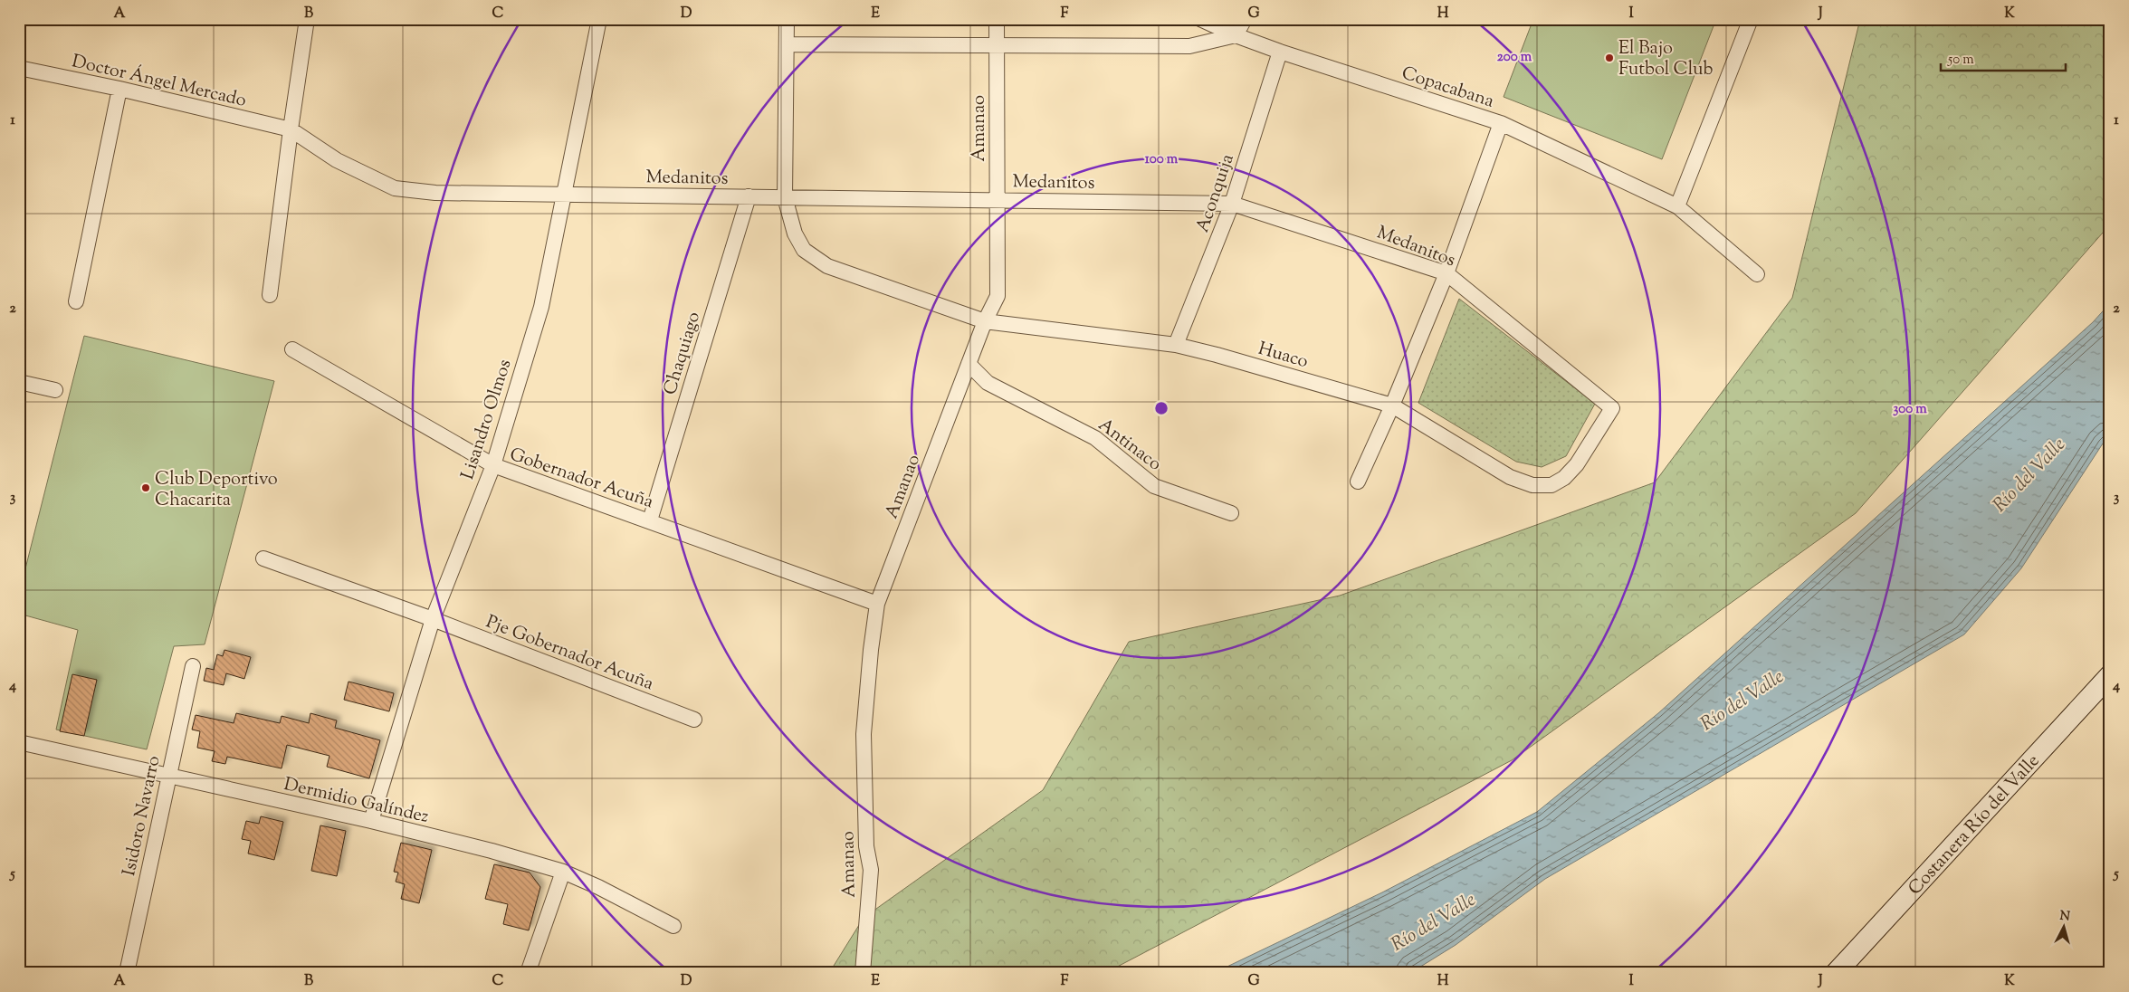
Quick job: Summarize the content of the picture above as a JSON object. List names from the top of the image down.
{
  "streets": {
    "main road": ["Costanera Río del Valle"],
    "street": [
      "Doctor Ángel Mercado",
      "Copacabana",
      "Amanao",
      "Medanitos",
      "Aconquija",
      "Chaquiago",
      "Huaco",
      "Lisandro Olmos",
      "Antinaco",
      "Gobernador Acuña",
      "Pje Gobernador Acuña",
      "Dermidio Galíndez",
      "Isidoro Navarro"
    ]
  },
  "crossings": [
    ["Doctor Ángel Mercado", "Medanitos"],
    ["Copacabana", "Aconquija"],
    ["Amanao", "Medanitos"],
    ["Amanao", "Huaco"],
    ["Amanao", "Antinaco"],
    ["Amanao", "Gobernador Acuña"],
    ["Medanitos", "Aconquija"],
    ["Medanitos", "Chaquiago"],
    ["Medanitos", "Huaco"],
    ["Medanitos", "Lisandro Olmos"],
    ["Aconquija", "Huaco"],
    ["Chaquiago", "Gobernador Acuña"],
    ["Lisandro Olmos", "Gobernador Acuña"],
    ["Lisandro Olmos", "Pje Gobernador Acuña"],
    ["Lisandro Olmos", "Dermidio Galíndez"],
    ["Dermidio Galíndez", "Isidoro Navarro"]
  ],
  "water": ["Río del Valle"],
  "places": ["El Bajo Futbol Club", "Club Deportivo Chacarita"],
  "scale_bar": "50 m",
  "north": "top",
  "grid": {
    "columns": [
      "A",
      "B",
      "C",
      "D",
      "E",
      "F",
      "G",
      "H",
      "I",
      "J",
      "K"
    ],
    "rows": [
      "1",
      "2",
      "3",
      "4",
      "5"
    ]
  },
  "rings": ["200 m", "100 m", "300 m"]
}
